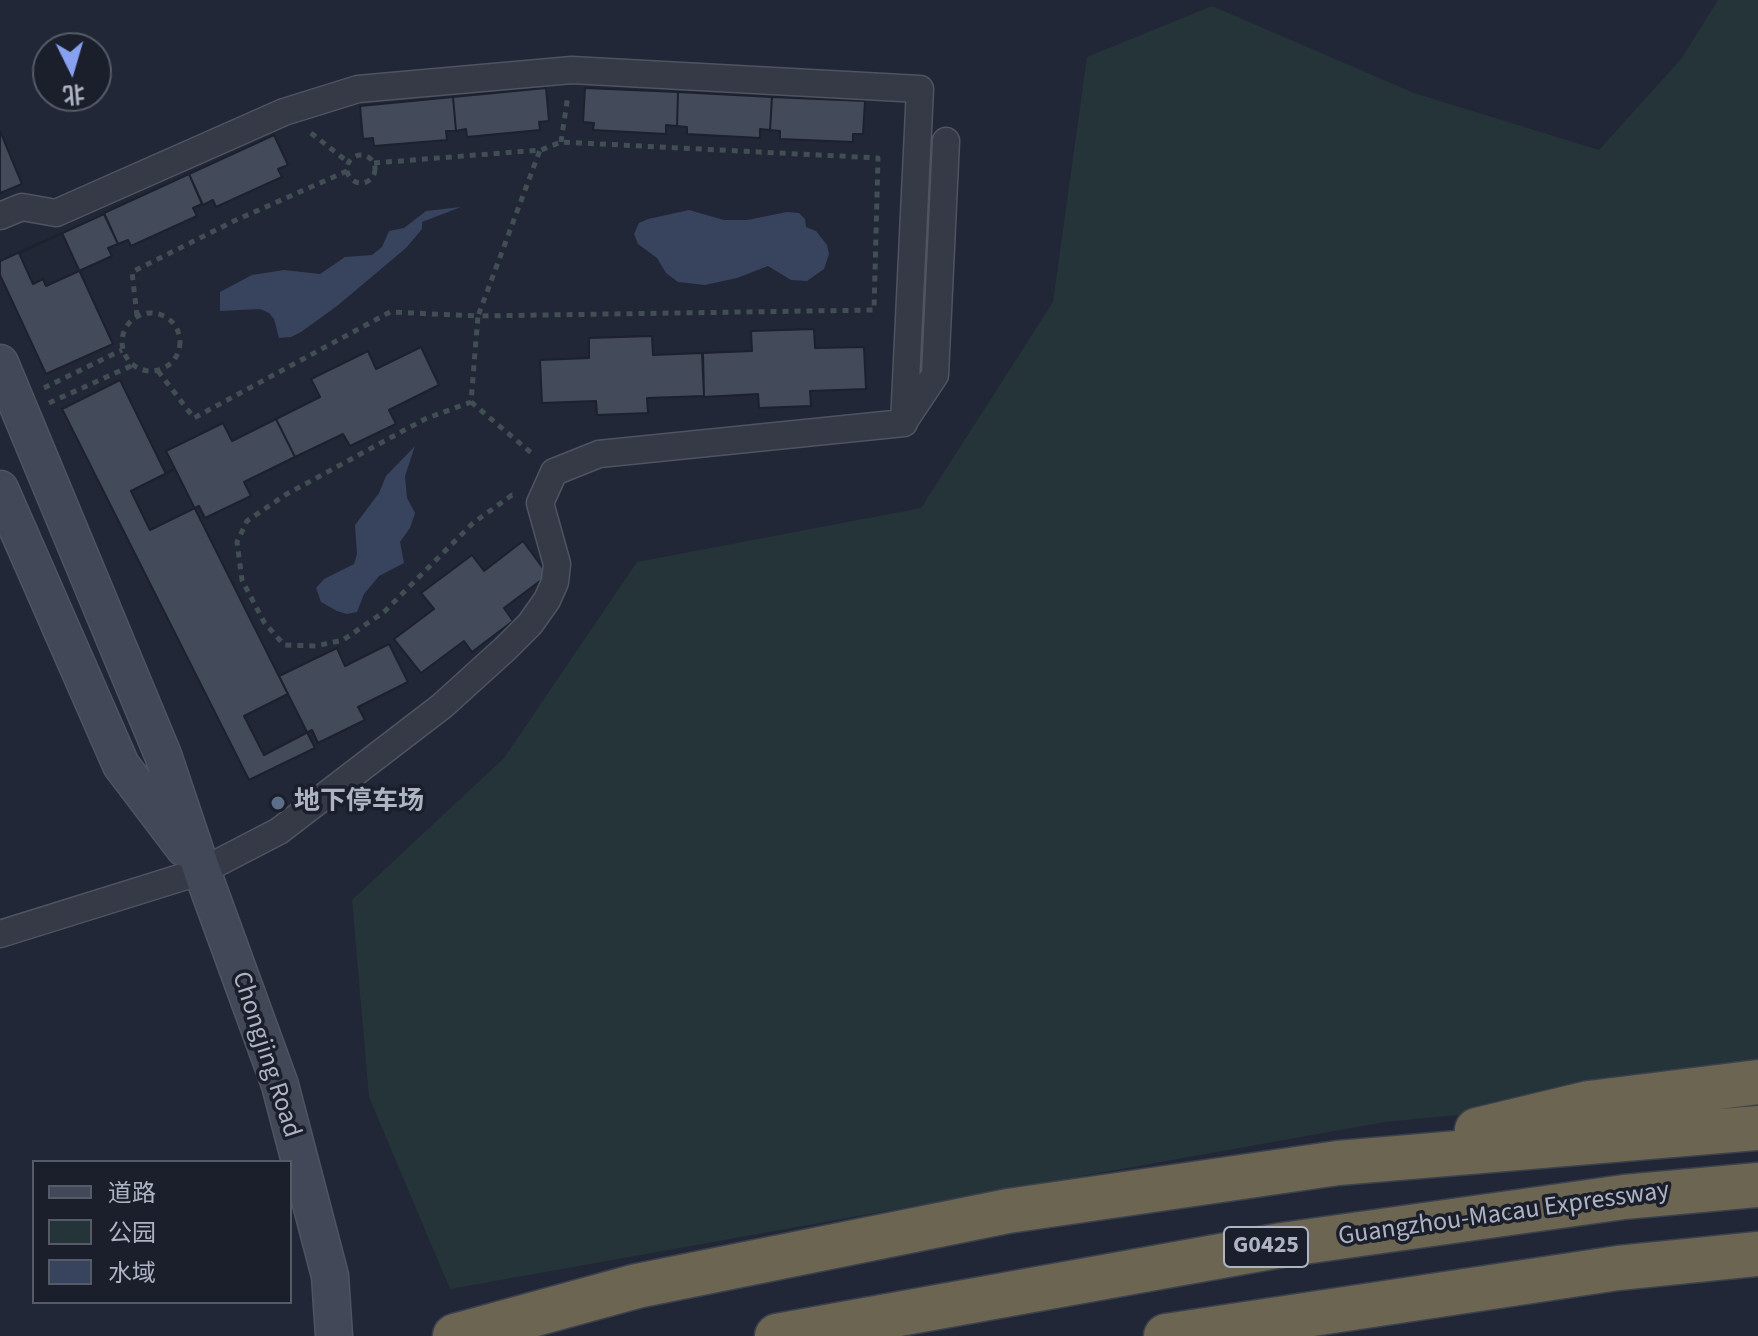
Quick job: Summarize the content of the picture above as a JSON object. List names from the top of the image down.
{
  "streets": {
    "highway": ["Guangzhou-Macau Expressway", "G0425"],
    "street": ["Chongjing Road"]
  },
  "places": ["地下停车场"],
  "legend": ["道路", "公园", "水域"],
  "north": "bottom"
}
